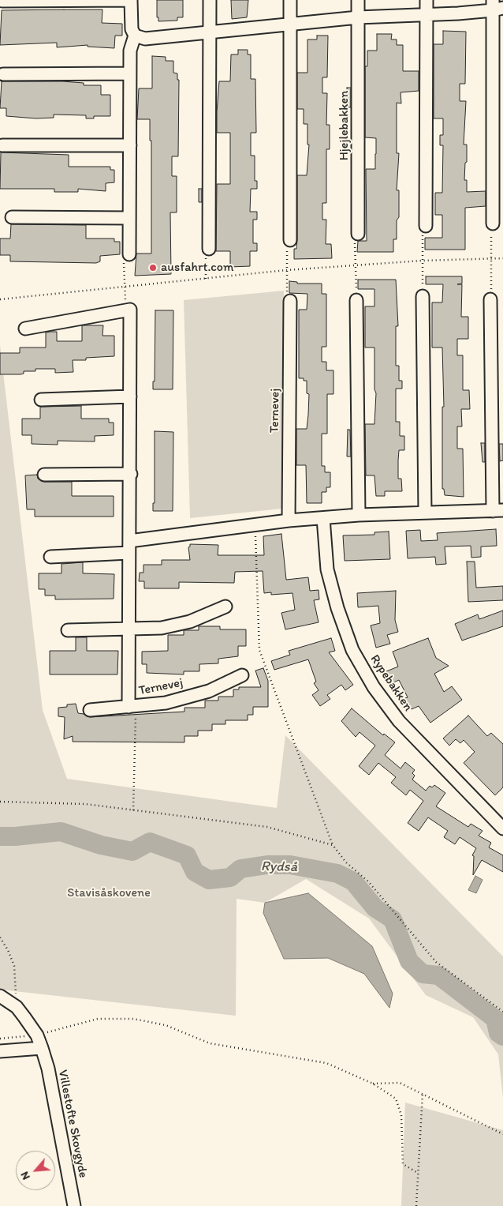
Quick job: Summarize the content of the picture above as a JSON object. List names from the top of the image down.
{
  "streets": {
    "street": [
      "Hjejlebakken",
      "Ternevej",
      "Rypebakken",
      "Villestofte Skovgyde"
    ]
  },
  "water": ["Rydså"],
  "parks": ["Stavisåskovene"],
  "places": ["ausfahrt.com"],
  "north": "bottom left"
}
